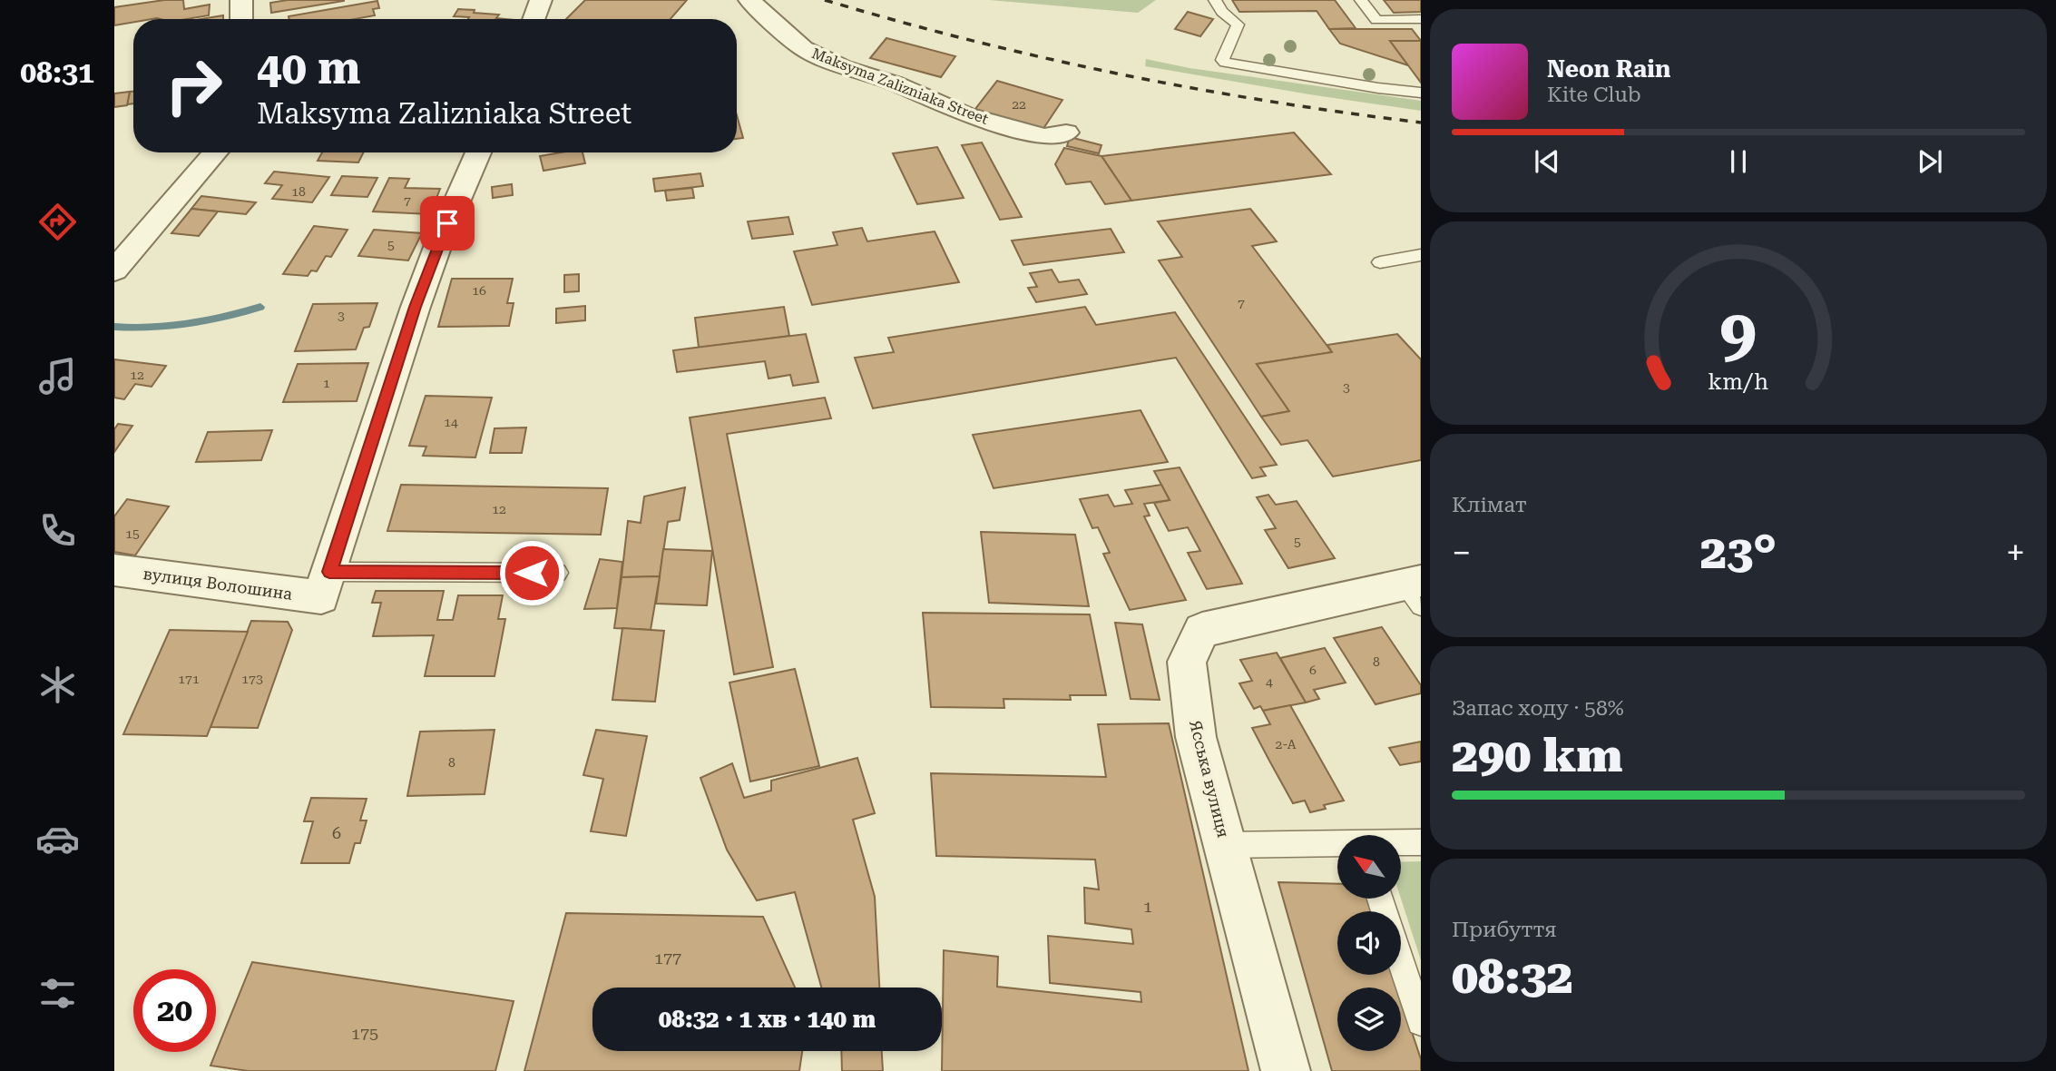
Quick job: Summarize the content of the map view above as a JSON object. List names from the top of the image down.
{
  "streets": {
    "street": ["Maksyma Zalizniaka Street", "вулиця Волошина", "Ясська вулиця"]
  },
  "house_numbers": [
    "22",
    "18",
    "7",
    "5",
    "16",
    "7",
    "3",
    "12",
    "1",
    "3",
    "14",
    "12",
    "15",
    "5",
    "8",
    "6",
    "171",
    "173",
    "4",
    "2-А",
    "8",
    "6",
    "1",
    "177",
    "175"
  ],
  "north": "top left",
  "page": {
    "tabs": "08:31",
    "turn": ["40 m", "Maksyma Zalizniaka Street"],
    "song": ["Neon Rain", "Kite Club"],
    "tile": [
      "Клімат",
      ["Запас ходу · 58%", "290 km"],
      ["Прибуття", "08:32"]
    ],
    "heat": ["−", "23°", "+"],
    "limit": "20",
    "trip": "08:32 · 1 хв · 140 m",
    "gauge": ["9", "km/h"]
  }
}
